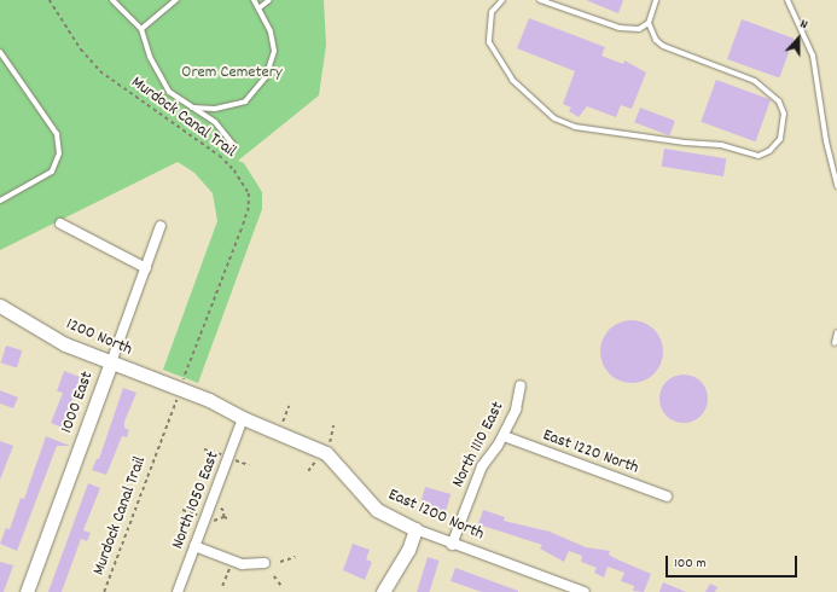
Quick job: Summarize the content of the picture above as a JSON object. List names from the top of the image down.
{
  "streets": {
    "street": [
      "1200 North",
      "1000 East",
      "North 1110 East",
      "East 1220 North",
      "North 1050 East",
      "East 1200 North"
    ],
    "path": ["Murdock Canal Trail"]
  },
  "crossings": [
    ["Murdock Canal Trail", "1200 North"],
    ["Murdock Canal Trail", "East 1200 North"],
    ["1200 North", "1000 East"],
    ["1200 North", "East 1200 North"],
    ["North 1110 East", "East 1220 North"],
    ["North 1110 East", "East 1200 North"],
    ["North 1050 East", "East 1200 North"]
  ],
  "parks": ["Orem Cemetery"],
  "scale_bar": "100 m",
  "north": "top"
}
